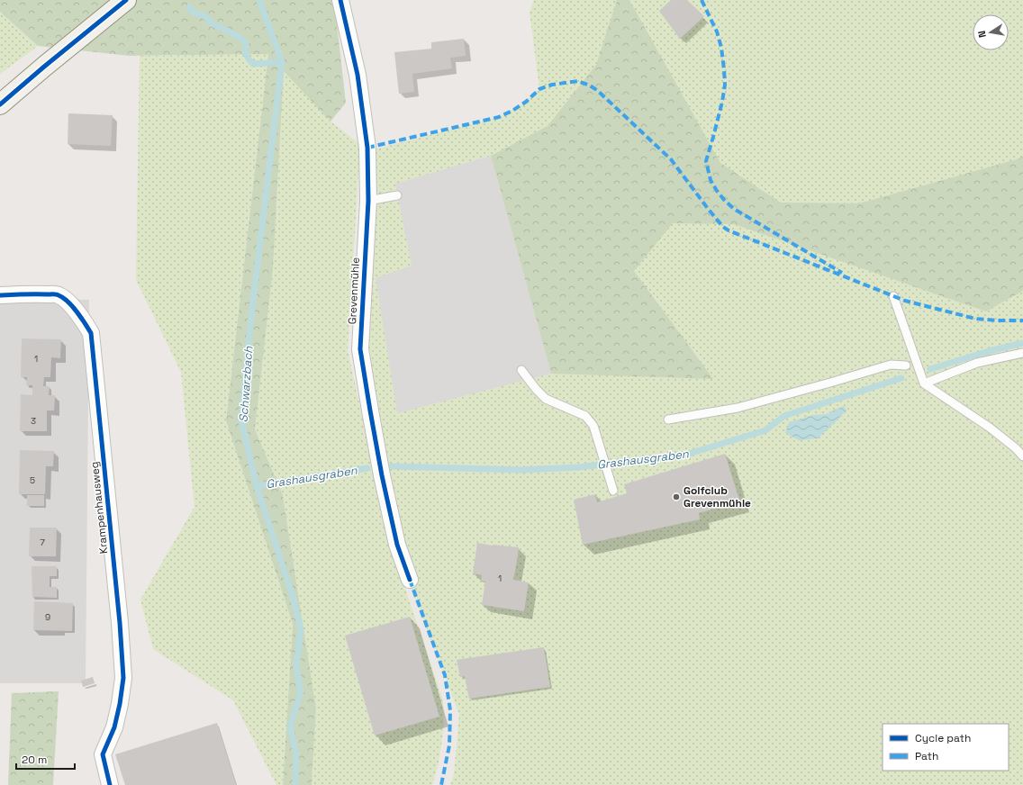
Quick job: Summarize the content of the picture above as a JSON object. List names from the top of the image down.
{
  "streets": {
    "street": ["Grevenmühle", "Krampenhausweg"]
  },
  "water": ["Schwarzbach", "Grashausgraben"],
  "places": ["Golfclub Grevenmühle"],
  "house_numbers": [
    "1",
    "3",
    "5",
    "7",
    "1",
    "9"
  ],
  "legend": ["Cycle path", "Path"],
  "scale_bar": "20 m",
  "north": "left"
}
